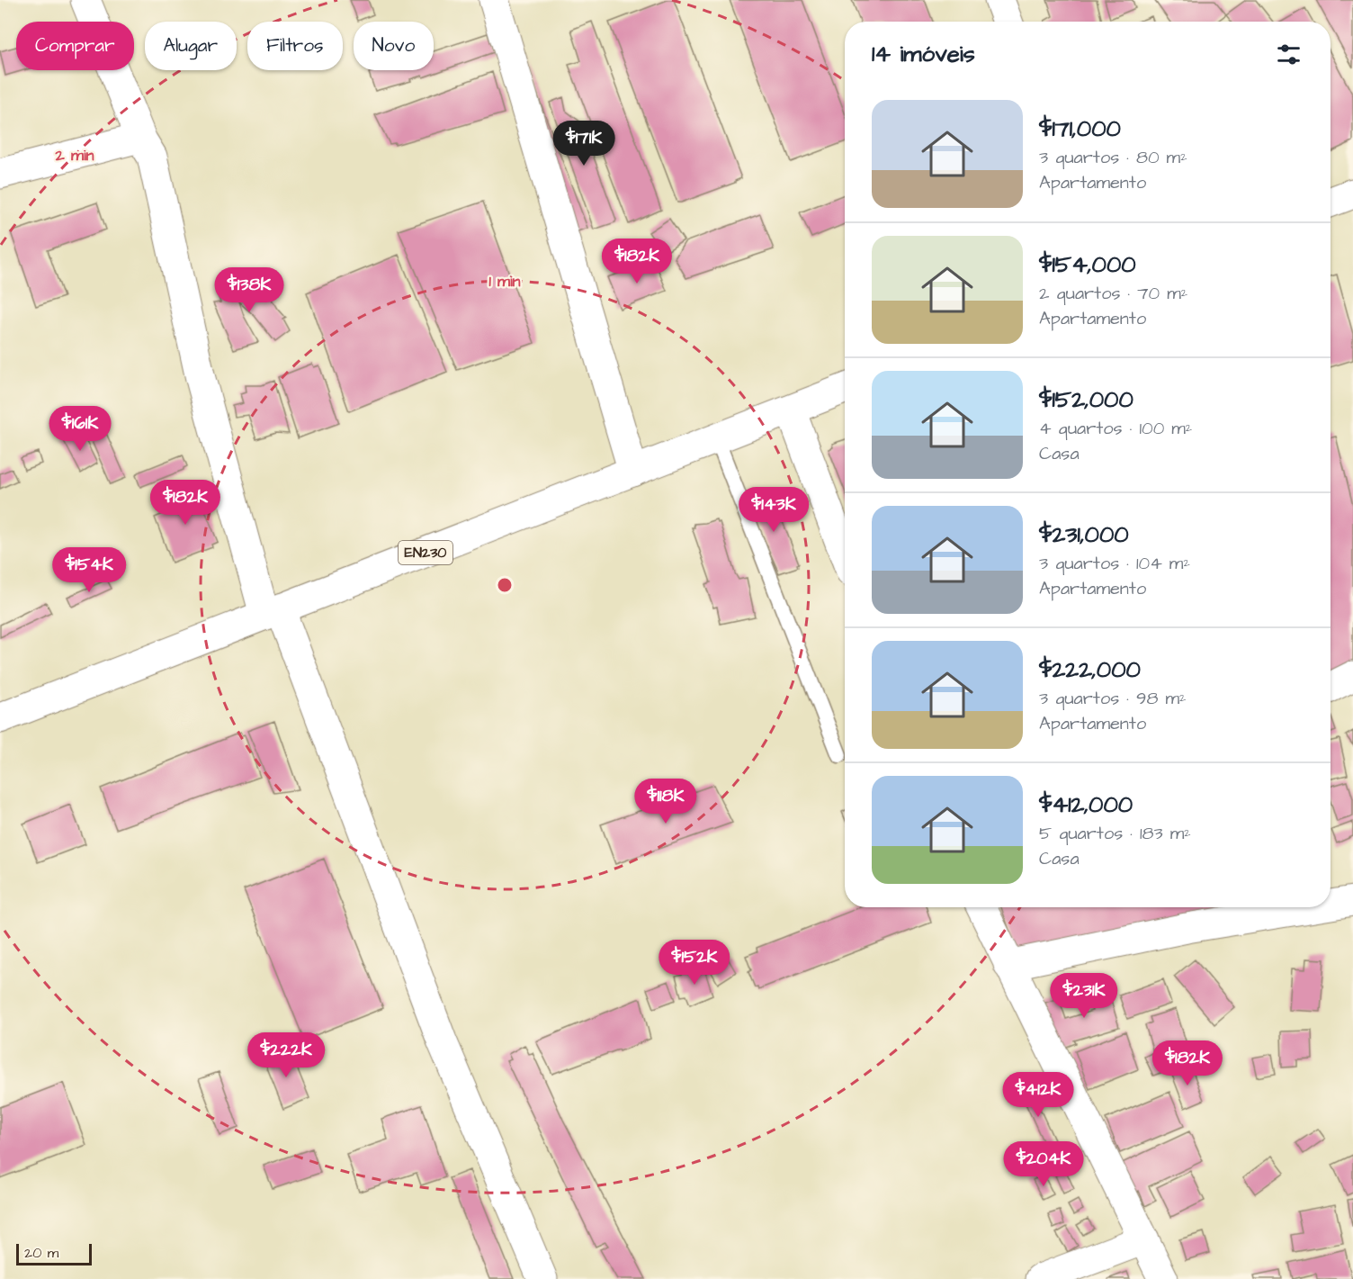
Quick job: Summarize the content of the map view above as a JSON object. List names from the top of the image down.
{
  "streets": {
    "street": ["EN230"]
  },
  "scale_bar": "20 m",
  "page": {
    "chip": [
      "Comprar",
      "Alugar",
      "Filtros",
      "Novo"
    ],
    "heading": "14 imóveis",
    "list": [
      {
        "name": "$171,000",
        "note": "3 quartos · 80 m² · Apartamento"
      },
      {
        "name": "$154,000",
        "note": "2 quartos · 70 m² · Apartamento"
      },
      {
        "name": "$152,000",
        "note": "4 quartos · 100 m² · Casa"
      },
      {
        "name": "$231,000",
        "note": "3 quartos · 104 m² · Apartamento"
      },
      {
        "name": "$222,000",
        "note": "3 quartos · 98 m² · Apartamento"
      },
      {
        "name": "$412,000",
        "note": "5 quartos · 183 m² · Casa"
      }
    ],
    "price": [
      "$171K",
      "$182K",
      "$138K",
      "$161K",
      "$182K",
      "$143K",
      "$154K",
      "$118K",
      "$152K",
      "$231K",
      "$222K",
      "$182K",
      "$412K",
      "$204K"
    ],
    "scale": "20 m"
  },
  "rings": ["2 min", "1 min"]
}
